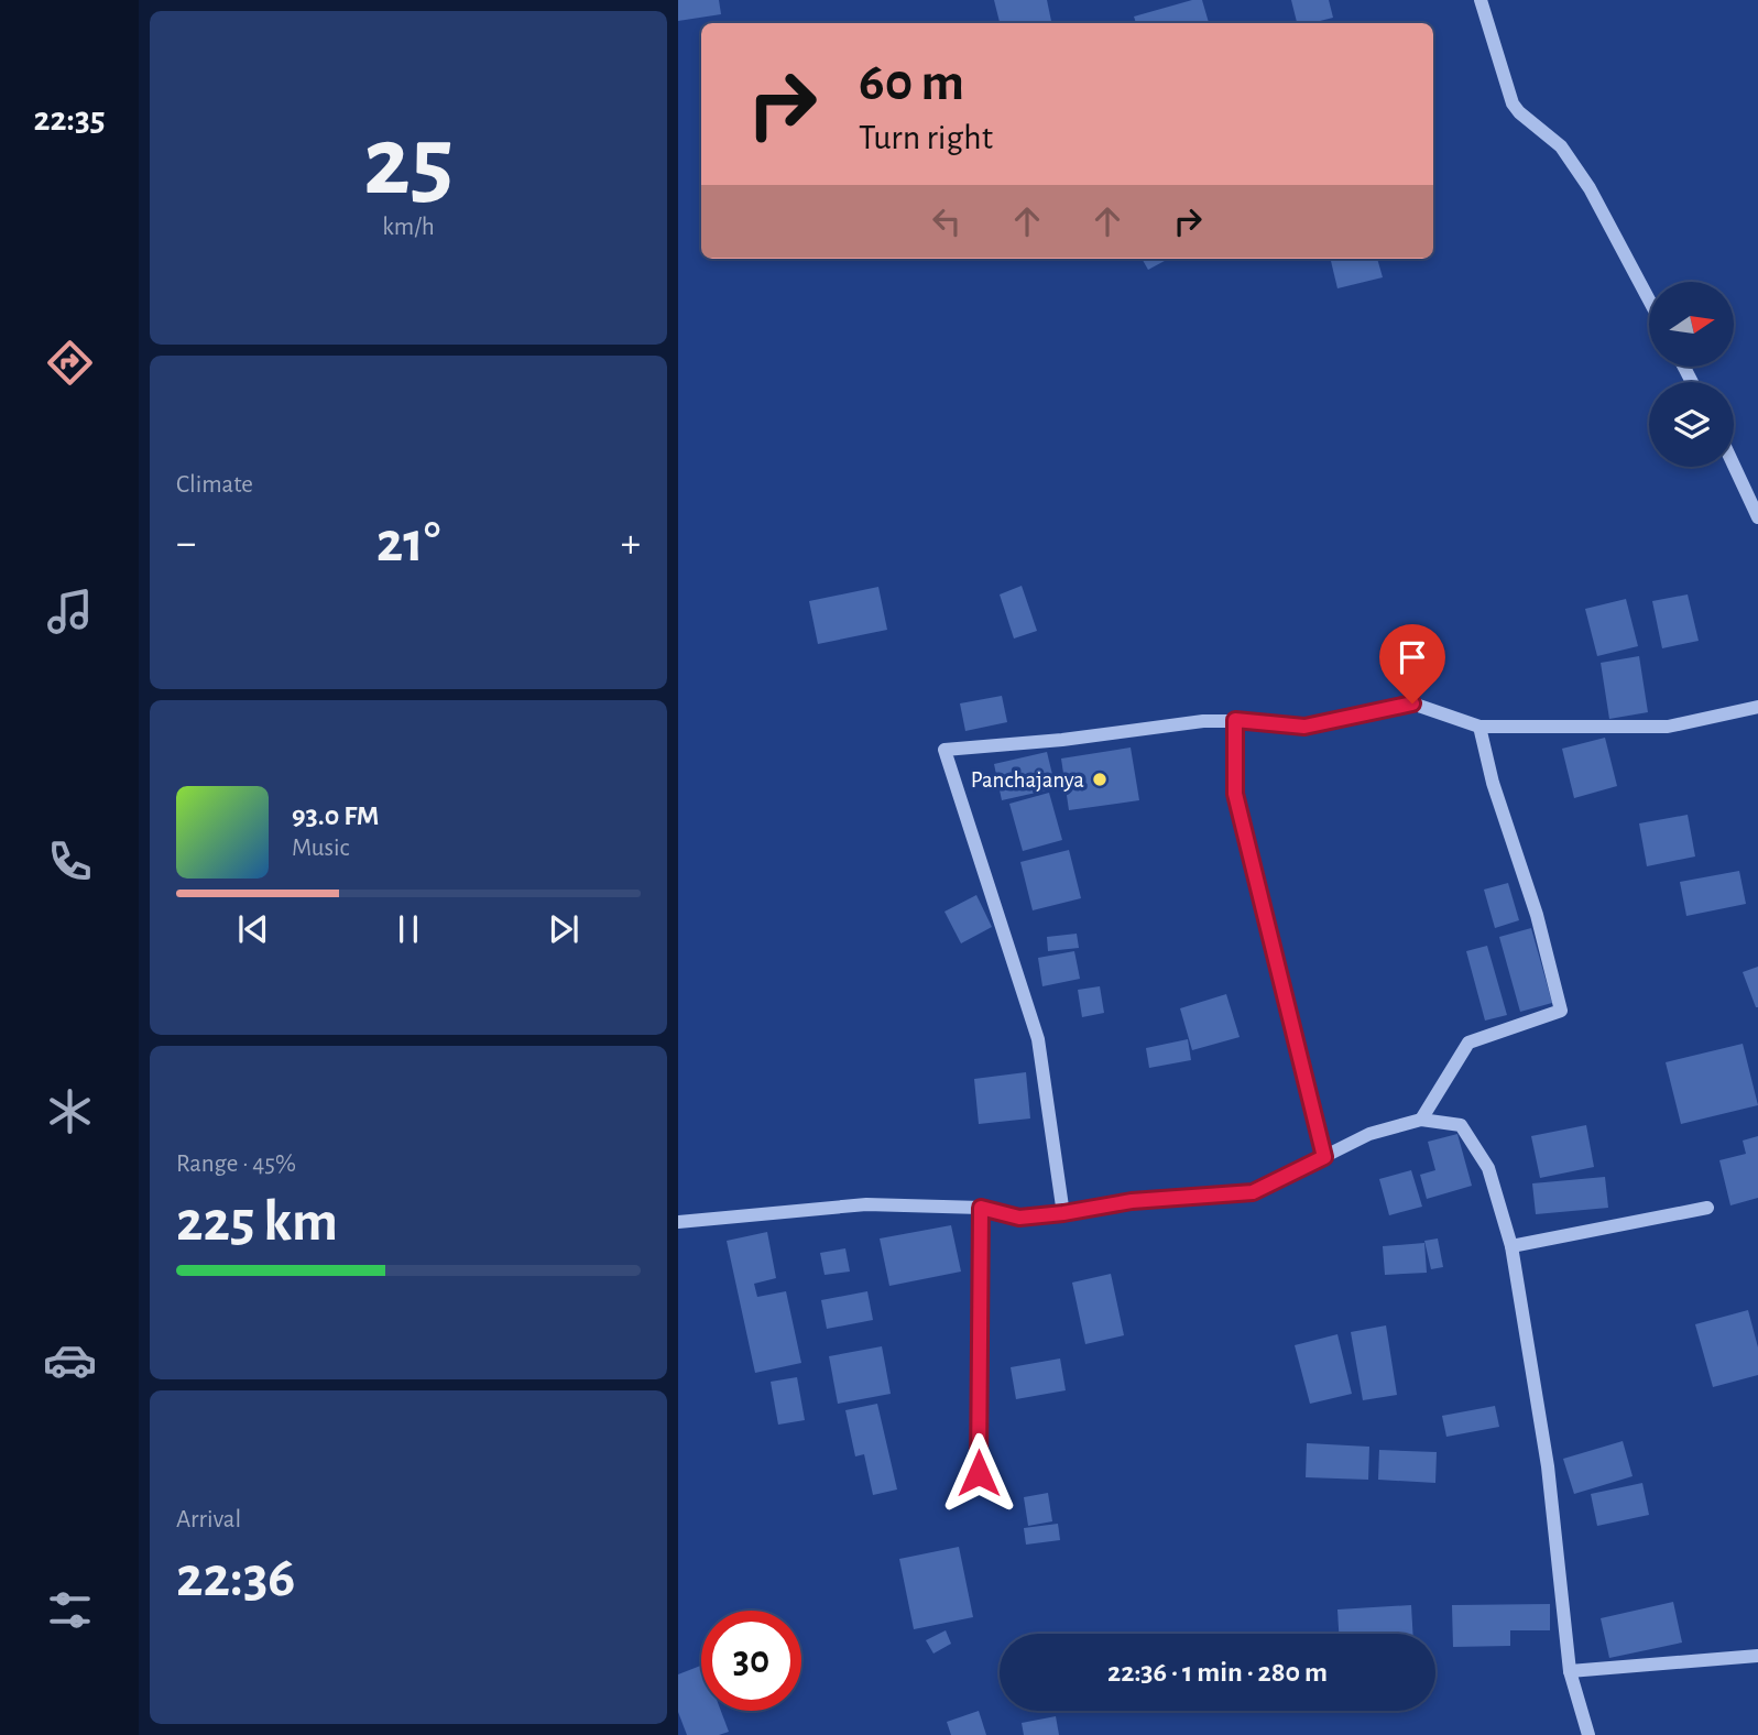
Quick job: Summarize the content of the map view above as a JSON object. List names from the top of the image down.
{
  "places": ["Panchajanya"],
  "north": "right",
  "page": {
    "tabs": "22:35",
    "tile": [
      ["25", "km/h"],
      "Climate",
      ["Range · 45%", "225 km"],
      ["Arrival", "22:36"]
    ],
    "turn": ["60 m", "Turn right"],
    "heat": ["−", "21°", "+"],
    "song": ["93.0 FM", "Music"],
    "limit": "30",
    "trip": "22:36 · 1 min · 280 m"
  }
}
